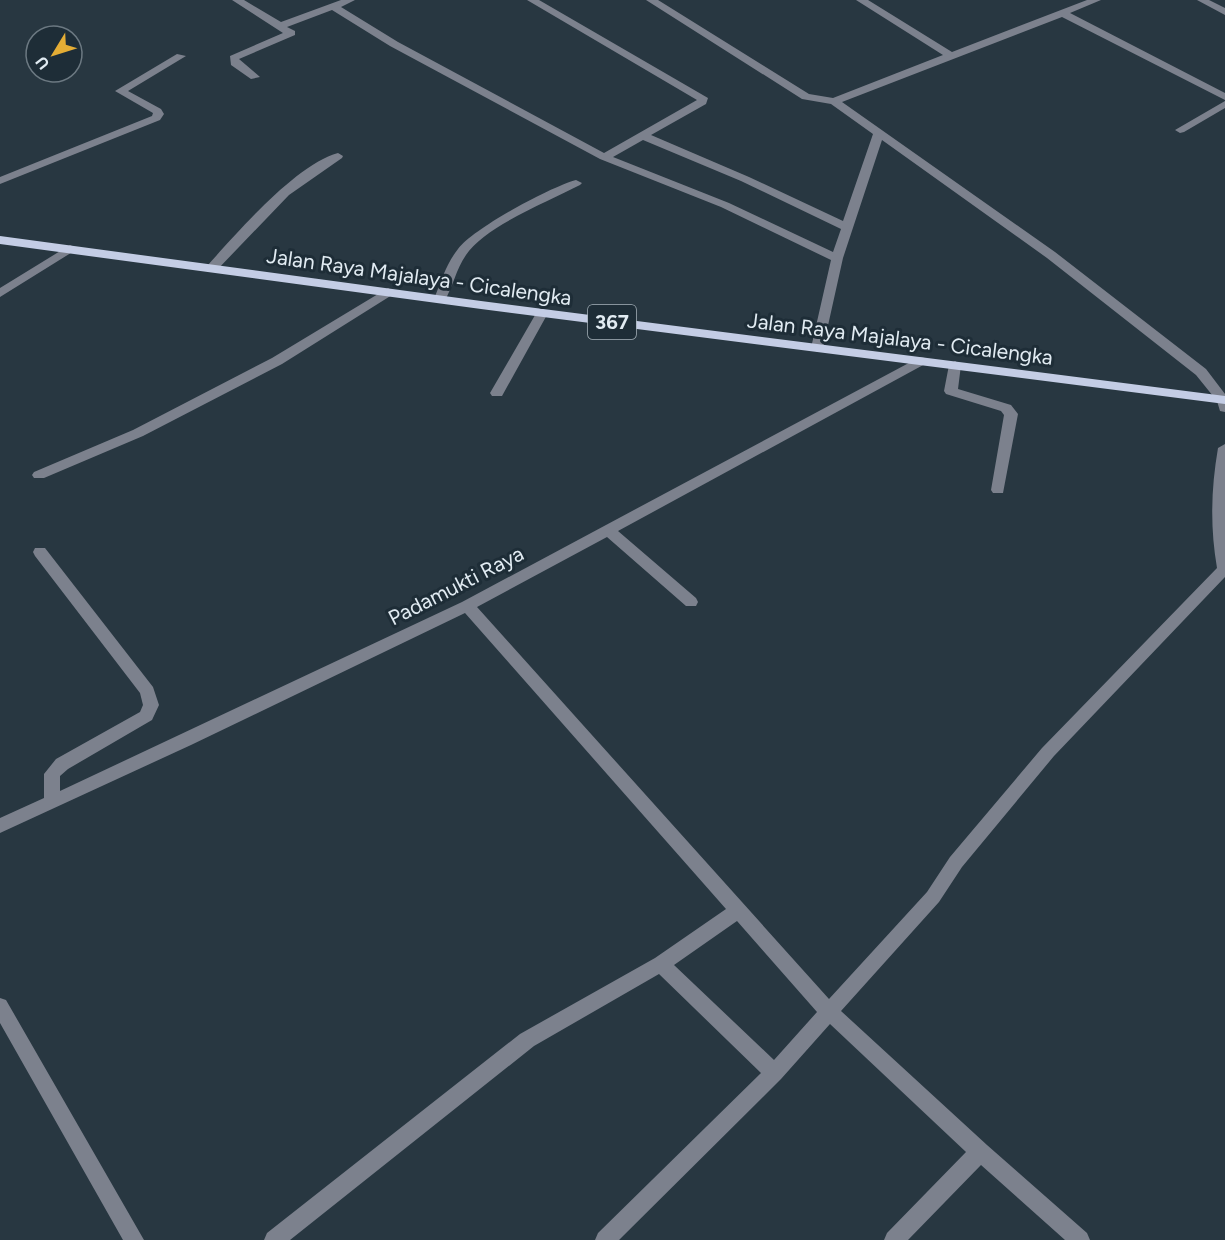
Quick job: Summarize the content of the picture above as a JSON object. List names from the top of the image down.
{
  "streets": {
    "main road": ["Jalan Raya Majalaya - Cicalengka", "367"],
    "street": ["Padamukti Raya"]
  },
  "crossings": [
    ["Jalan Raya Majalaya - Cicalengka", "Padamukti Raya"]
  ],
  "north": "bottom left"
}
